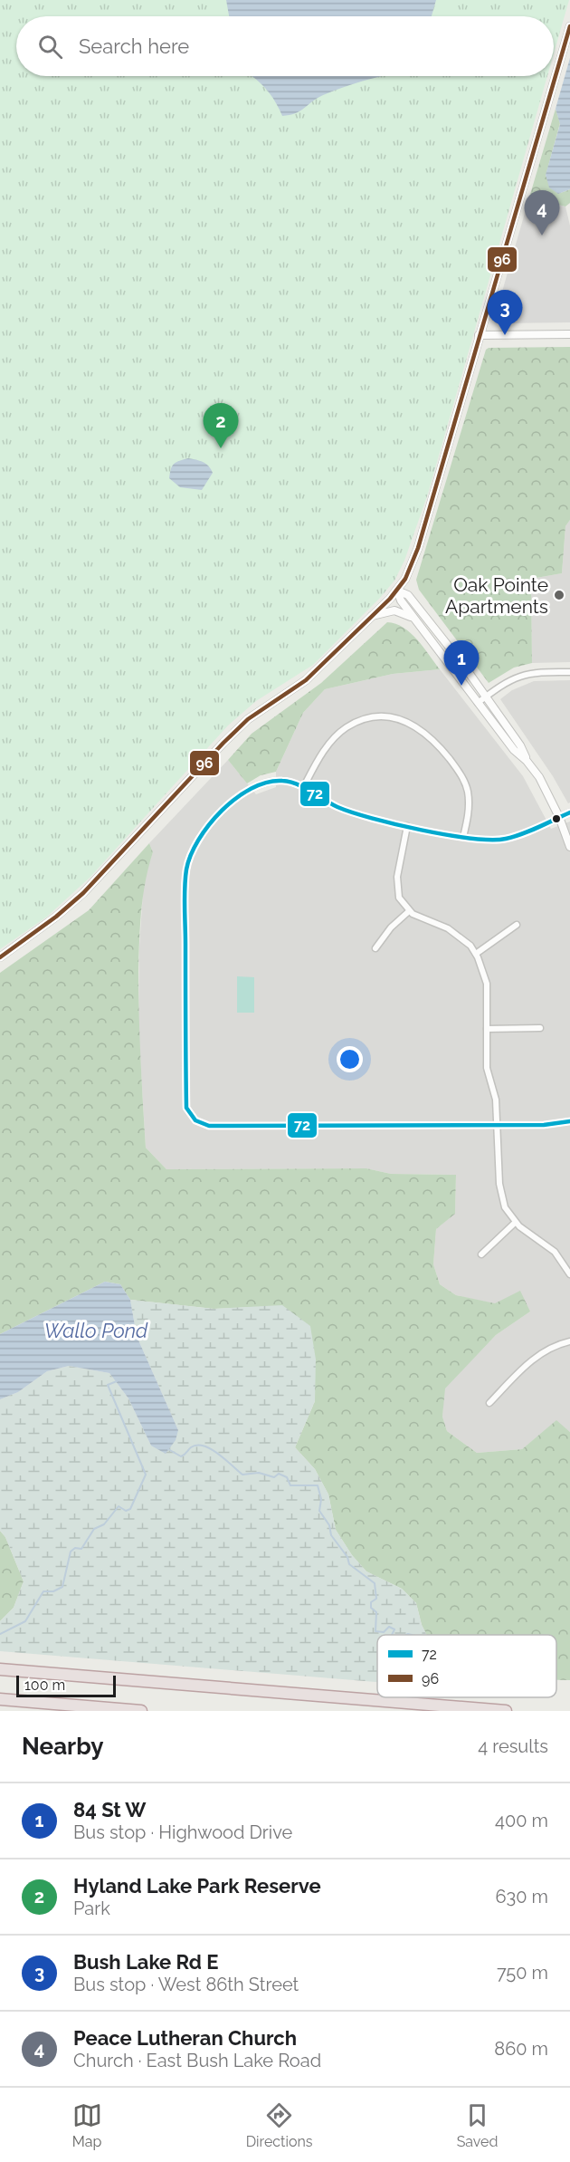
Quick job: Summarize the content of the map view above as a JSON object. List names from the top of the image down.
{
  "water": ["Wallo Pond"],
  "places": ["Oak Pointe Apartments"],
  "lines": ["transit line 96", "transit line 72"],
  "legend": ["72", "96"],
  "scale_bar": "100 m",
  "page": {
    "search": "Search here",
    "pins": [
      "4",
      "3",
      "2",
      "1"
    ],
    "scale": "100 m",
    "heading": ["Nearby", "4 results"],
    "list": [
      {
        "mark": "1",
        "name": "84 St W",
        "note": "Bus stop · Highwood Drive",
        "value": "400 m"
      },
      {
        "mark": "2",
        "name": "Hyland Lake Park Reserve",
        "note": "Park",
        "value": "630 m"
      },
      {
        "mark": "3",
        "name": "Bush Lake Rd E",
        "note": "Bus stop · West 86th Street",
        "value": "750 m"
      },
      {
        "mark": "4",
        "name": "Peace Lutheran Church",
        "note": "Church · East Bush Lake Road",
        "value": "860 m"
      }
    ],
    "nav": ["Map", "Directions", "Saved"]
  }
}
